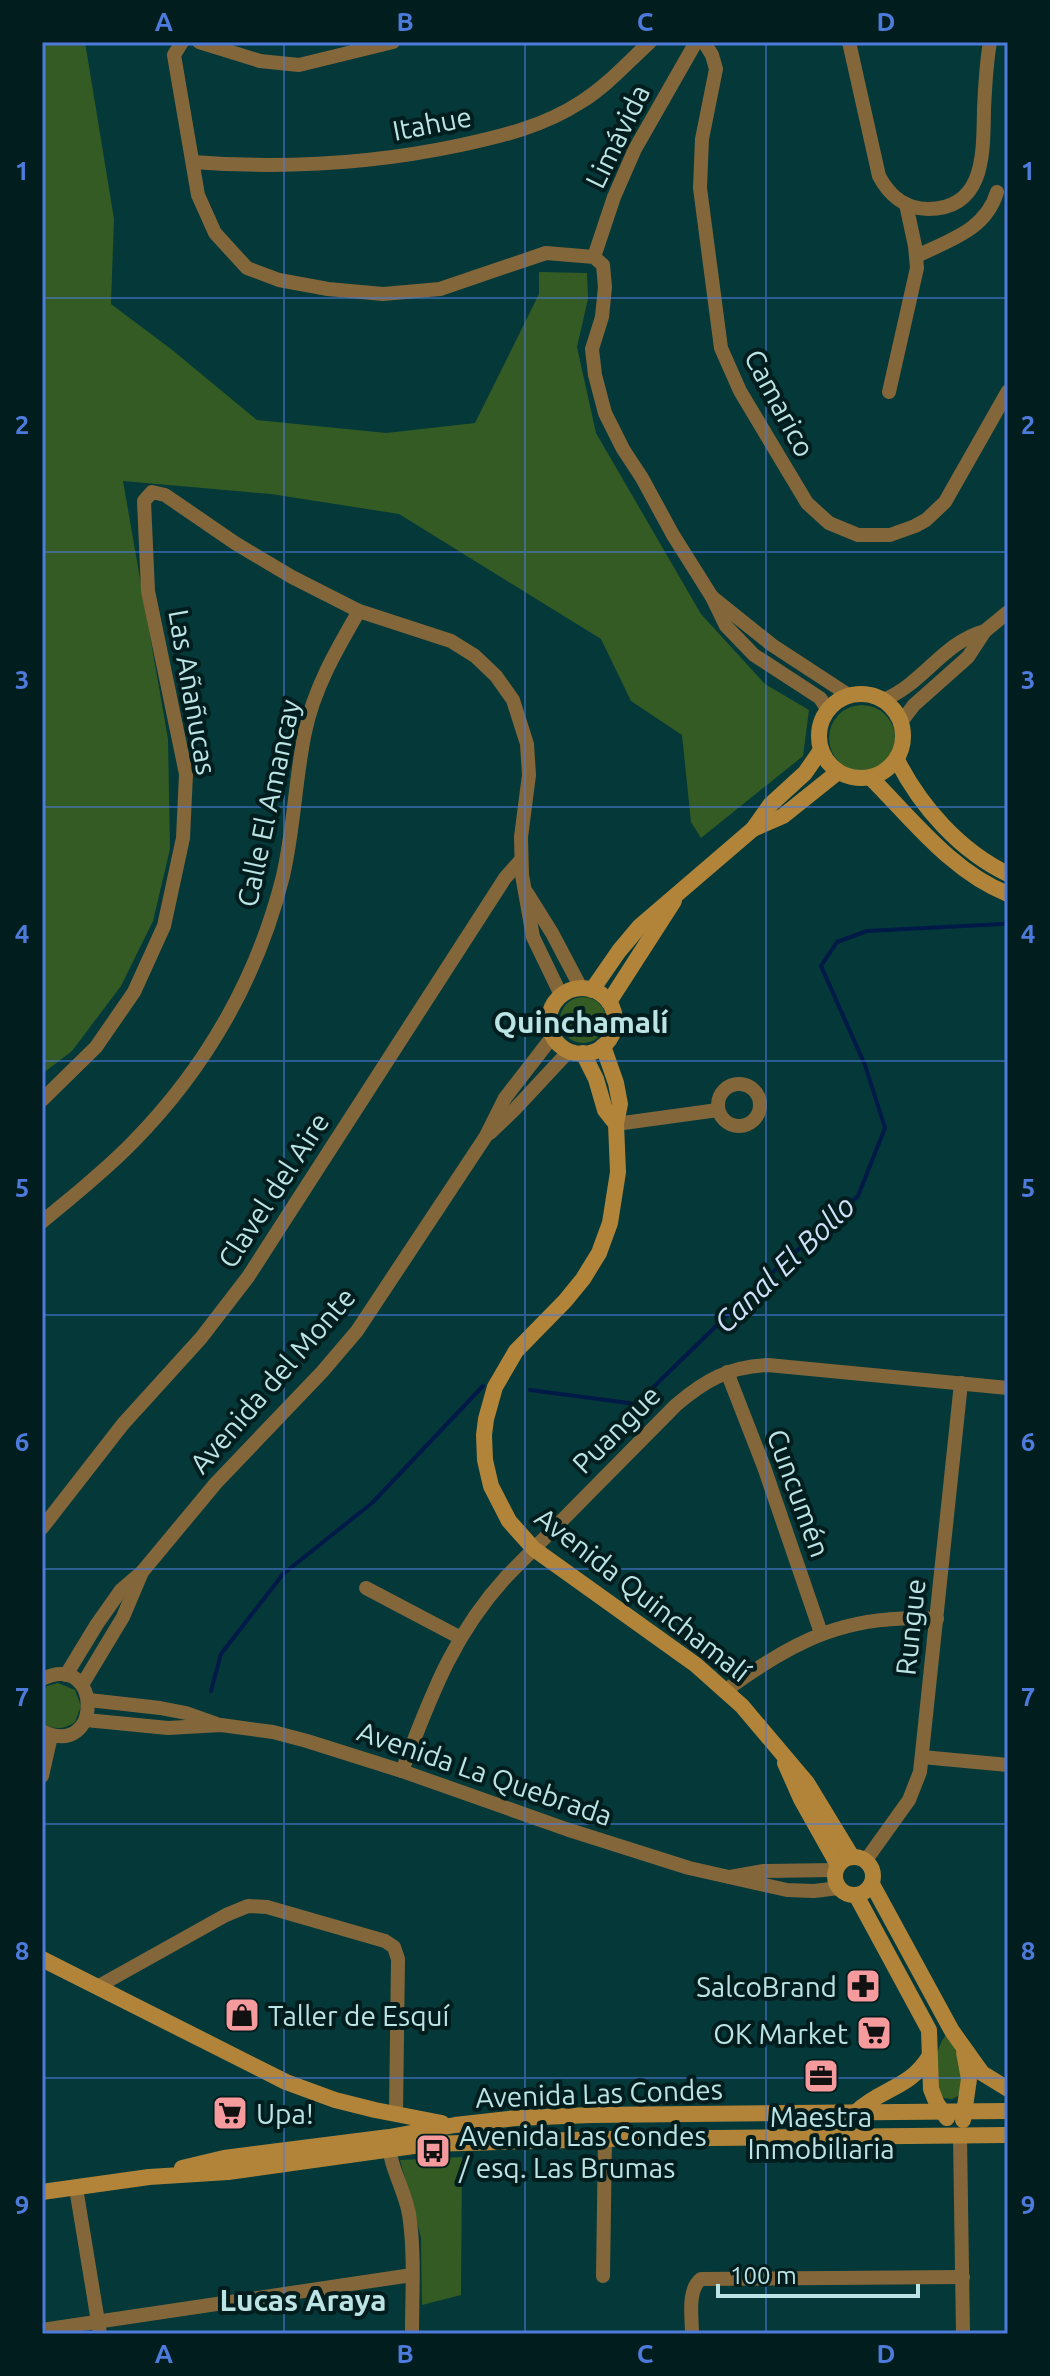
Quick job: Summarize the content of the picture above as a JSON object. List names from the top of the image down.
{
  "streets": {
    "street": [
      "Itahue",
      "Limávida",
      "Camarico",
      "Las Añañucas",
      "Calle El Amancay",
      "Clavel del Aire",
      "Avenida del Monte",
      "Puangue",
      "Cuncumén",
      "Avenida Quinchamalí",
      "Rungue",
      "Avenida La Quebrada",
      "Avenida Las Condes"
    ]
  },
  "crossings": [
    ["Las Añañucas", "Calle El Amancay"],
    ["Avenida del Monte", "Avenida Quinchamalí"],
    ["Puangue", "Cuncumén"],
    ["Puangue", "Avenida Quinchamalí"],
    ["Puangue", "Rungue"],
    ["Puangue", "Avenida La Quebrada"],
    ["Avenida Quinchamalí", "Rungue"],
    ["Avenida Quinchamalí", "Avenida La Quebrada"],
    ["Rungue", "Avenida La Quebrada"]
  ],
  "districts": ["Quinchamalí", "Lucas Araya"],
  "water": ["Canal El Bollo"],
  "places": {
    "pharmacy": ["SalcoBrand"],
    "shop": ["Taller de Esquí"],
    "supermarket": ["OK Market", "Upa!"],
    "office": ["Maestra Inmobiliaria"],
    "bus stop": ["Avenida Las Condes / esq. Las Brumas"]
  },
  "scale_bar": "100 m",
  "grid": {
    "columns": [
      "A",
      "B",
      "C",
      "D"
    ],
    "rows": [
      "1",
      "2",
      "3",
      "4",
      "5",
      "6",
      "7",
      "8",
      "9"
    ]
  }
}
